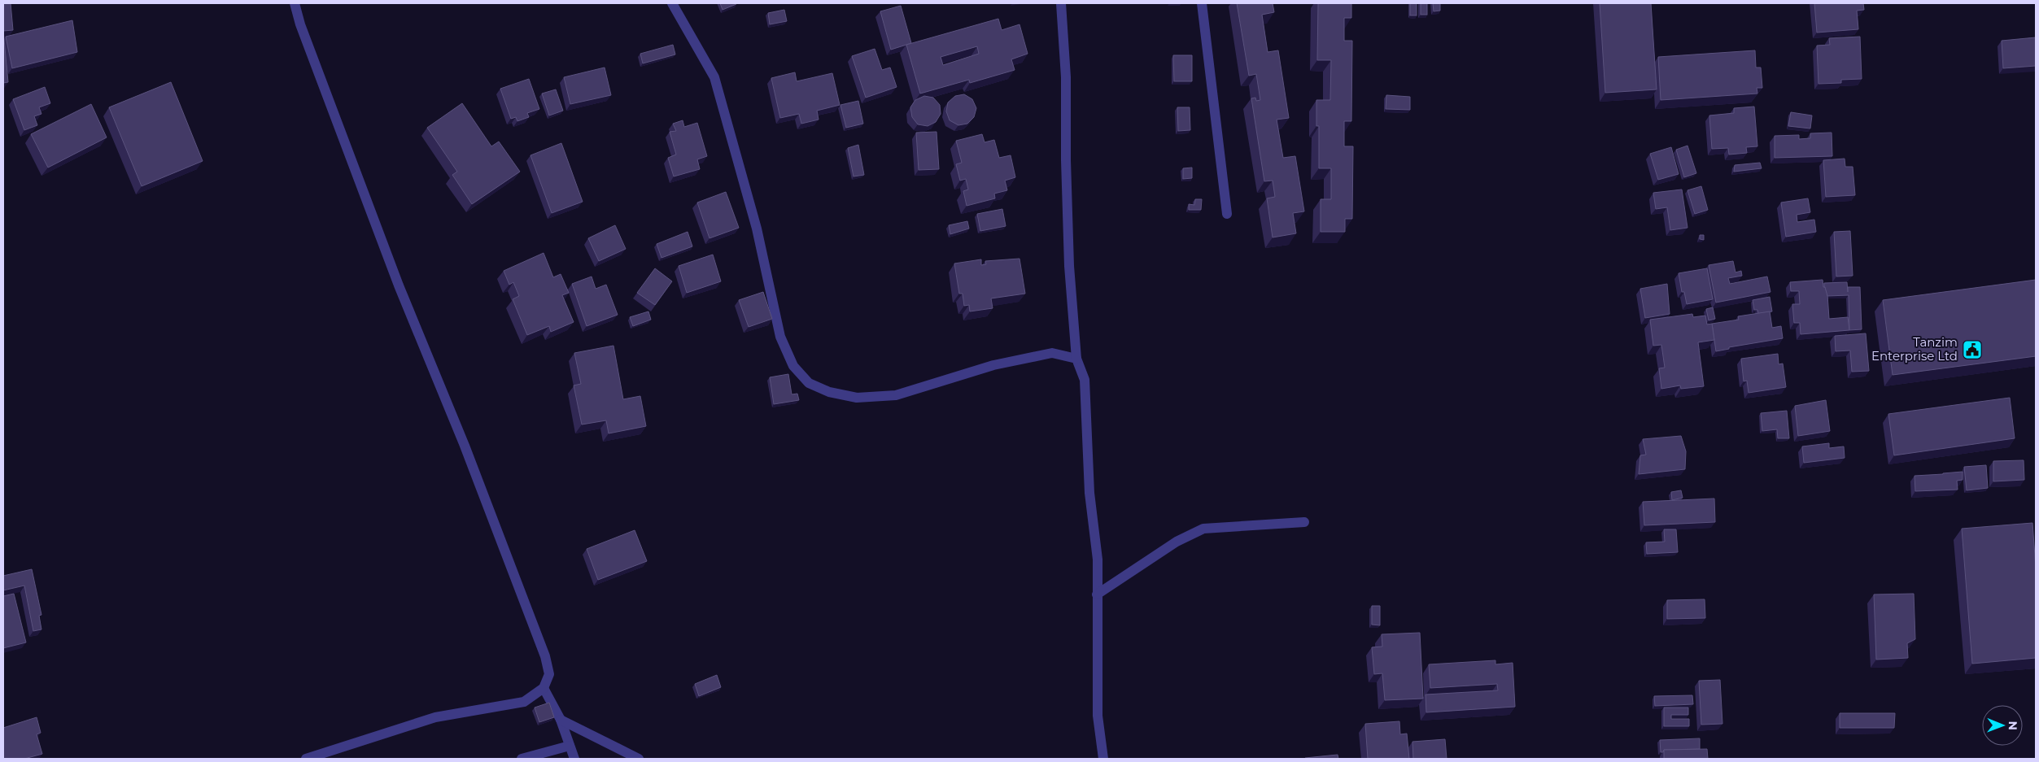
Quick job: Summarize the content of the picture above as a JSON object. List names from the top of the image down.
{
  "places": {
    "public building": ["Tanzim Enterprise Ltd"]
  },
  "north": "right"
}
